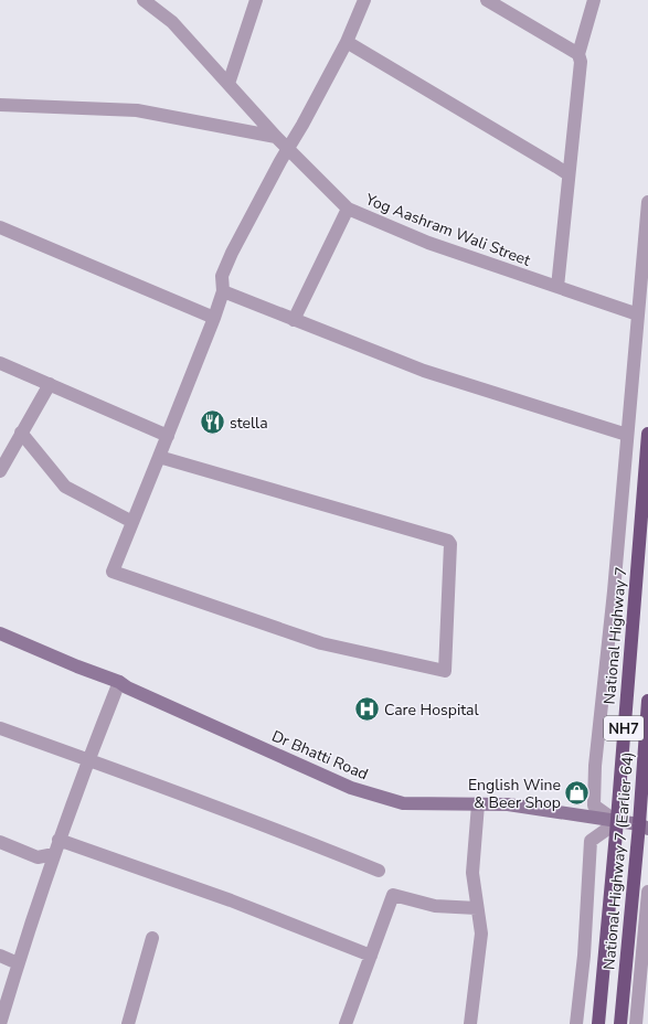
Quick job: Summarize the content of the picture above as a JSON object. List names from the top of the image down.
{
  "streets": {
    "highway": ["National Highway 7", "NH7", "National Highway 7 (Earlier 64)"],
    "main road": ["Dr Bhatti Road"],
    "street": ["Yog Aashram Wali Street"]
  },
  "crossings": [
    ["National Highway 7", "Dr Bhatti Road"],
    ["Dr Bhatti Road", "National Highway 7 (Earlier 64)"]
  ],
  "places": {
    "restaurant": ["stella"],
    "hospital": ["Care Hospital"],
    "shop": ["English Wine & Beer Shop"]
  }
}
